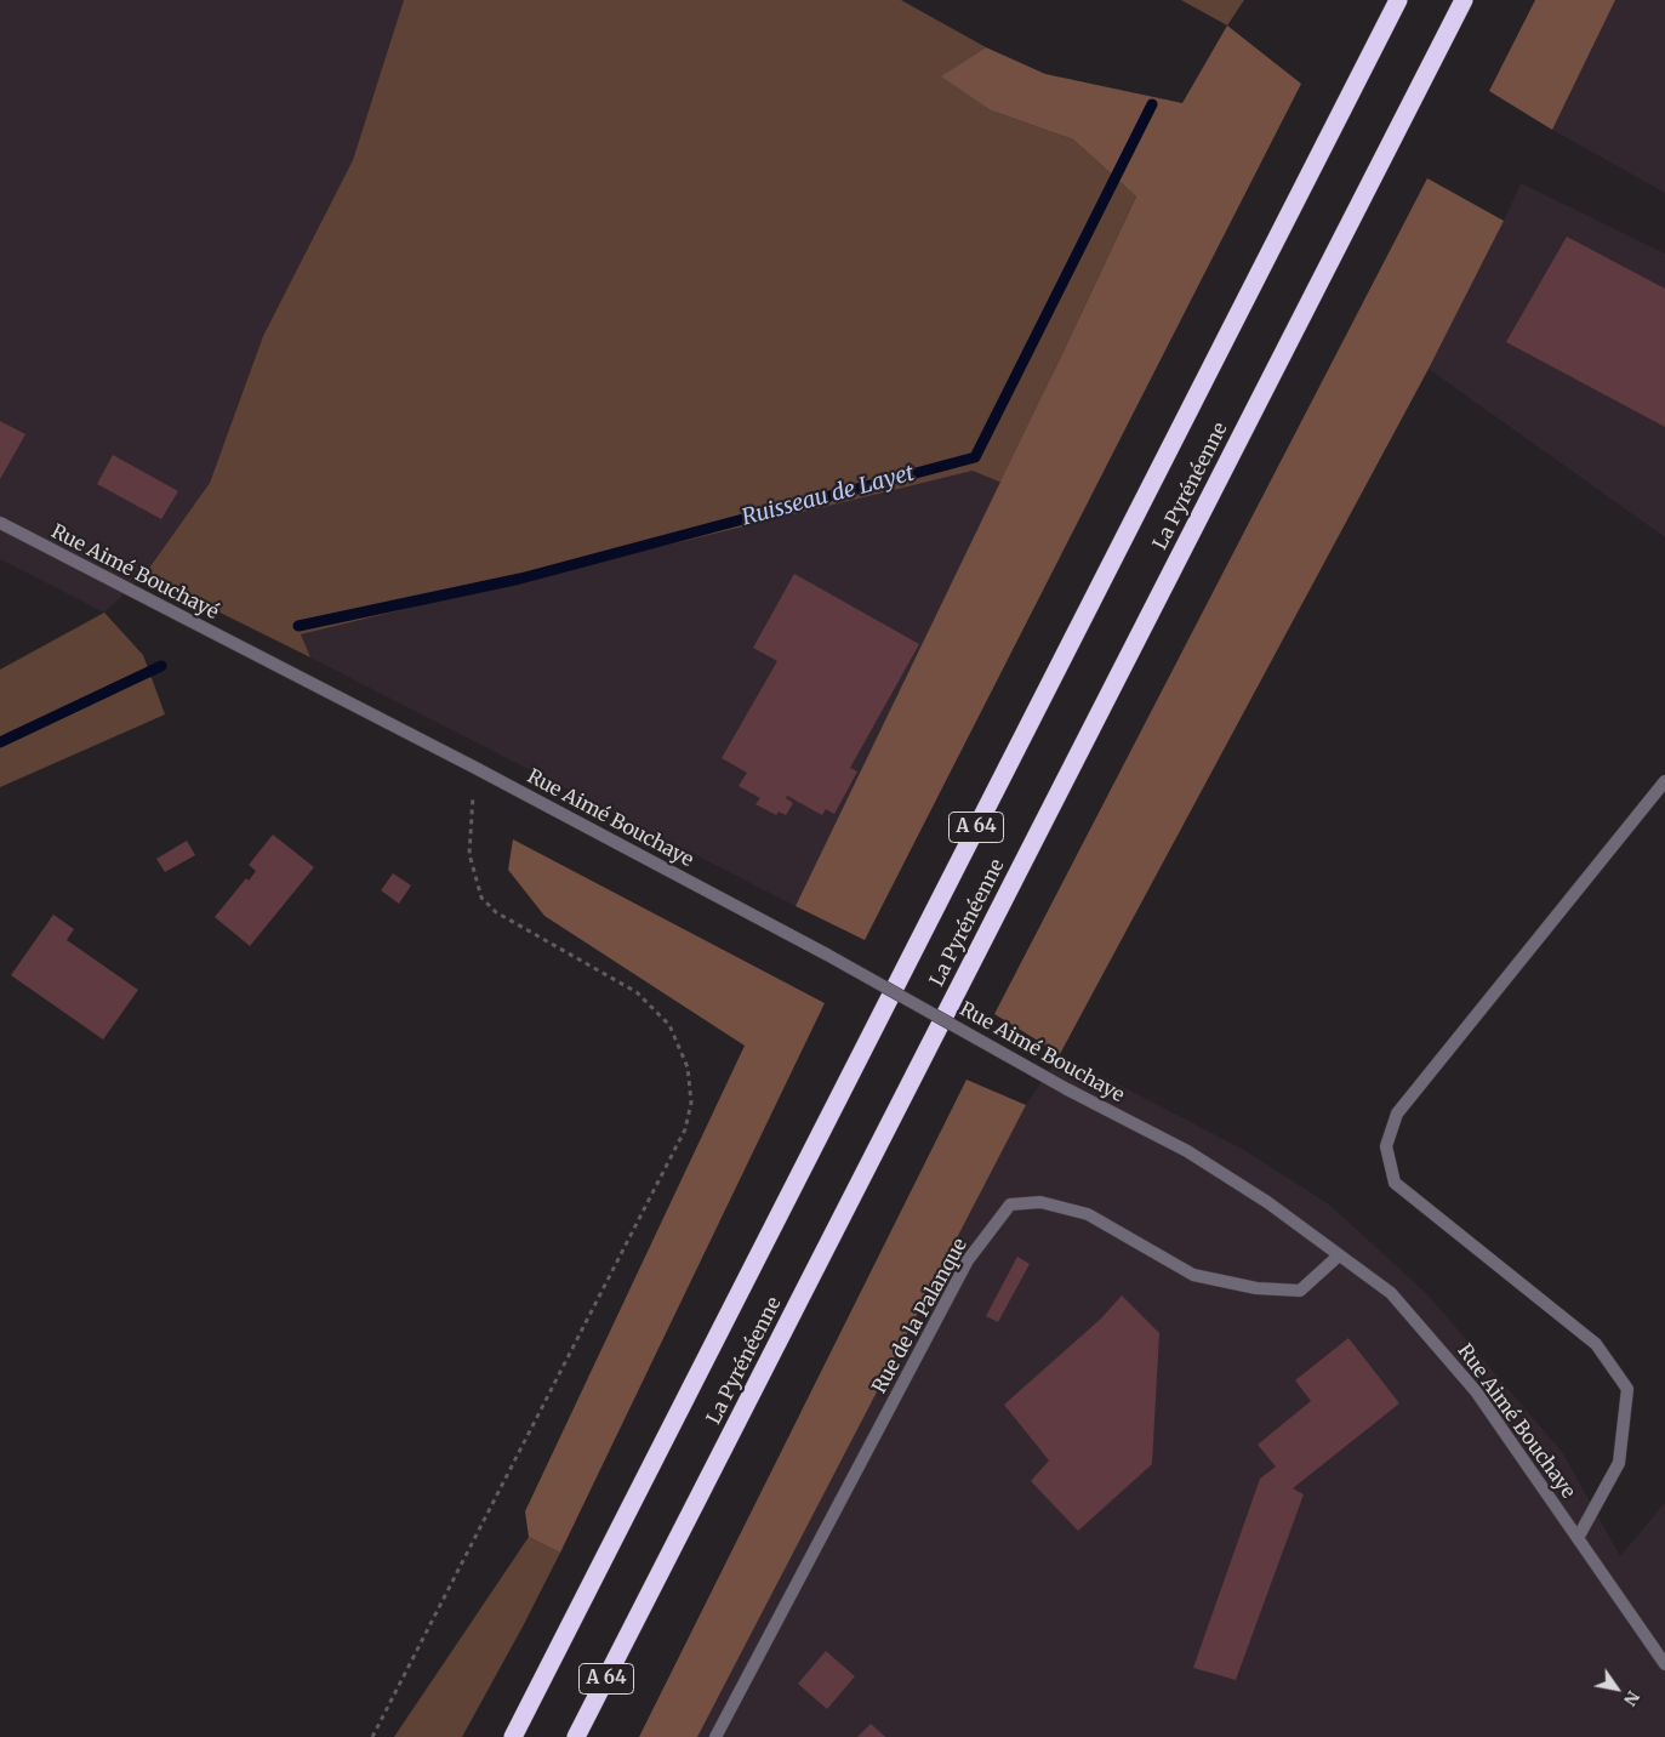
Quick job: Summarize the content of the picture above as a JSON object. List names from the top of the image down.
{
  "streets": {
    "highway": ["La Pyrénéenne", "A 64"],
    "street": ["Rue Aimé Bouchayé", "Rue Aimé Bouchaye", "Rue de la Palanque"]
  },
  "crossings": [
    ["Rue Aimé Bouchayé", "Rue Aimé Bouchaye"],
    ["Rue Aimé Bouchaye", "Rue de la Palanque"]
  ],
  "water": ["Ruisseau de Layet"],
  "north": "bottom right"
}
